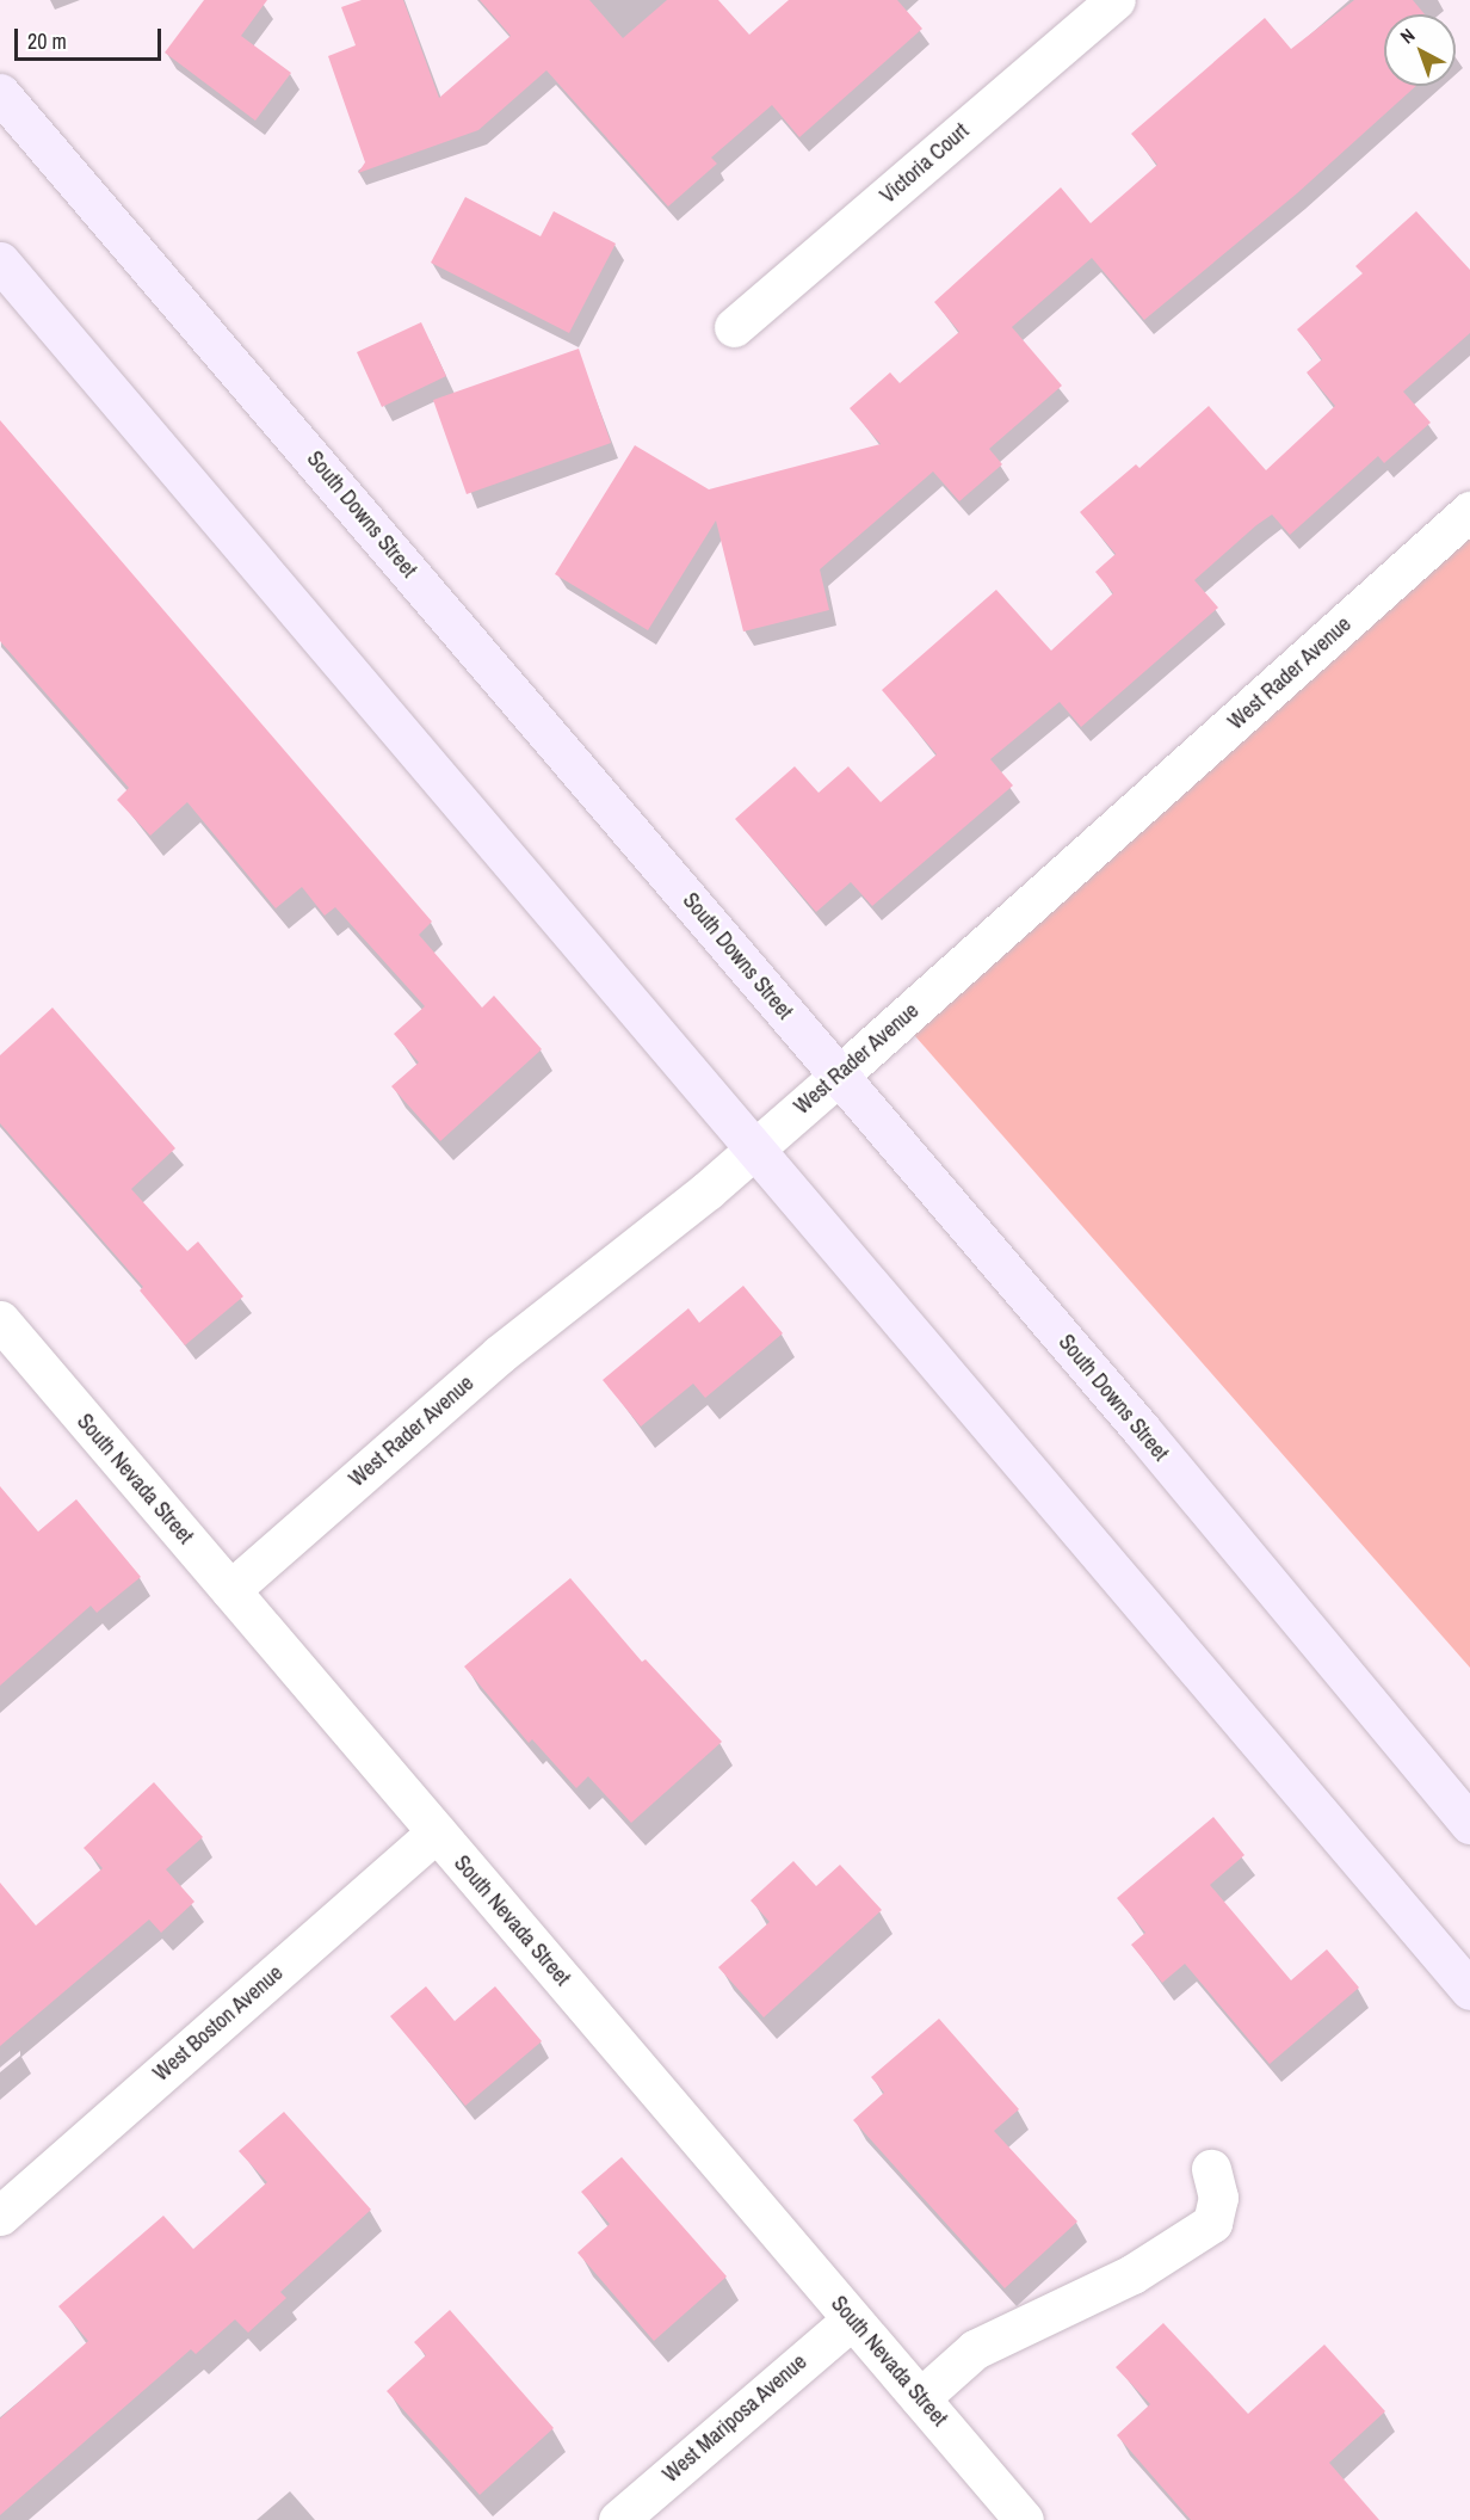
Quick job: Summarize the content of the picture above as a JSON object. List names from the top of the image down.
{
  "streets": {
    "main road": ["South Downs Street"],
    "street": [
      "Victoria Court",
      "West Rader Avenue",
      "South Nevada Street",
      "West Boston Avenue",
      "West Mariposa Avenue"
    ]
  },
  "crossings": [
    ["South Downs Street", "West Rader Avenue"],
    ["West Rader Avenue", "South Nevada Street"],
    ["South Nevada Street", "West Boston Avenue"],
    ["South Nevada Street", "West Mariposa Avenue"]
  ],
  "scale_bar": "20 m",
  "north": "top left"
}
